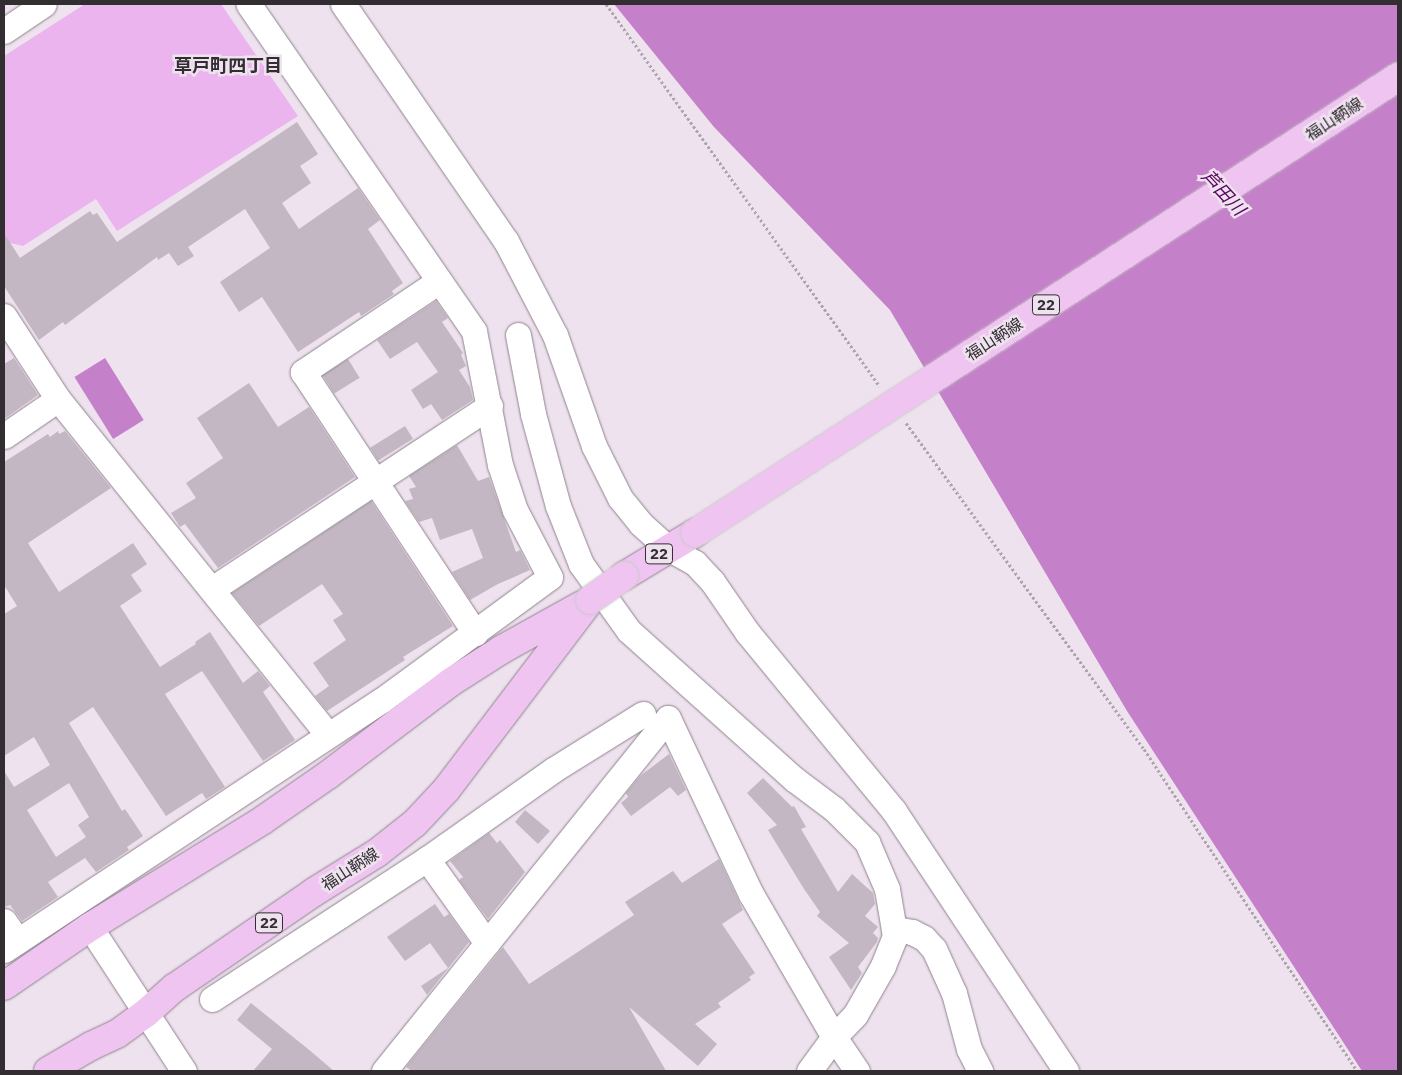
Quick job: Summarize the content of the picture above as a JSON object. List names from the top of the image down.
{
  "streets": {
    "main road": ["福山鞆線", "22"]
  },
  "districts": ["草戸町四丁目"],
  "water": ["芦田川"]
}
